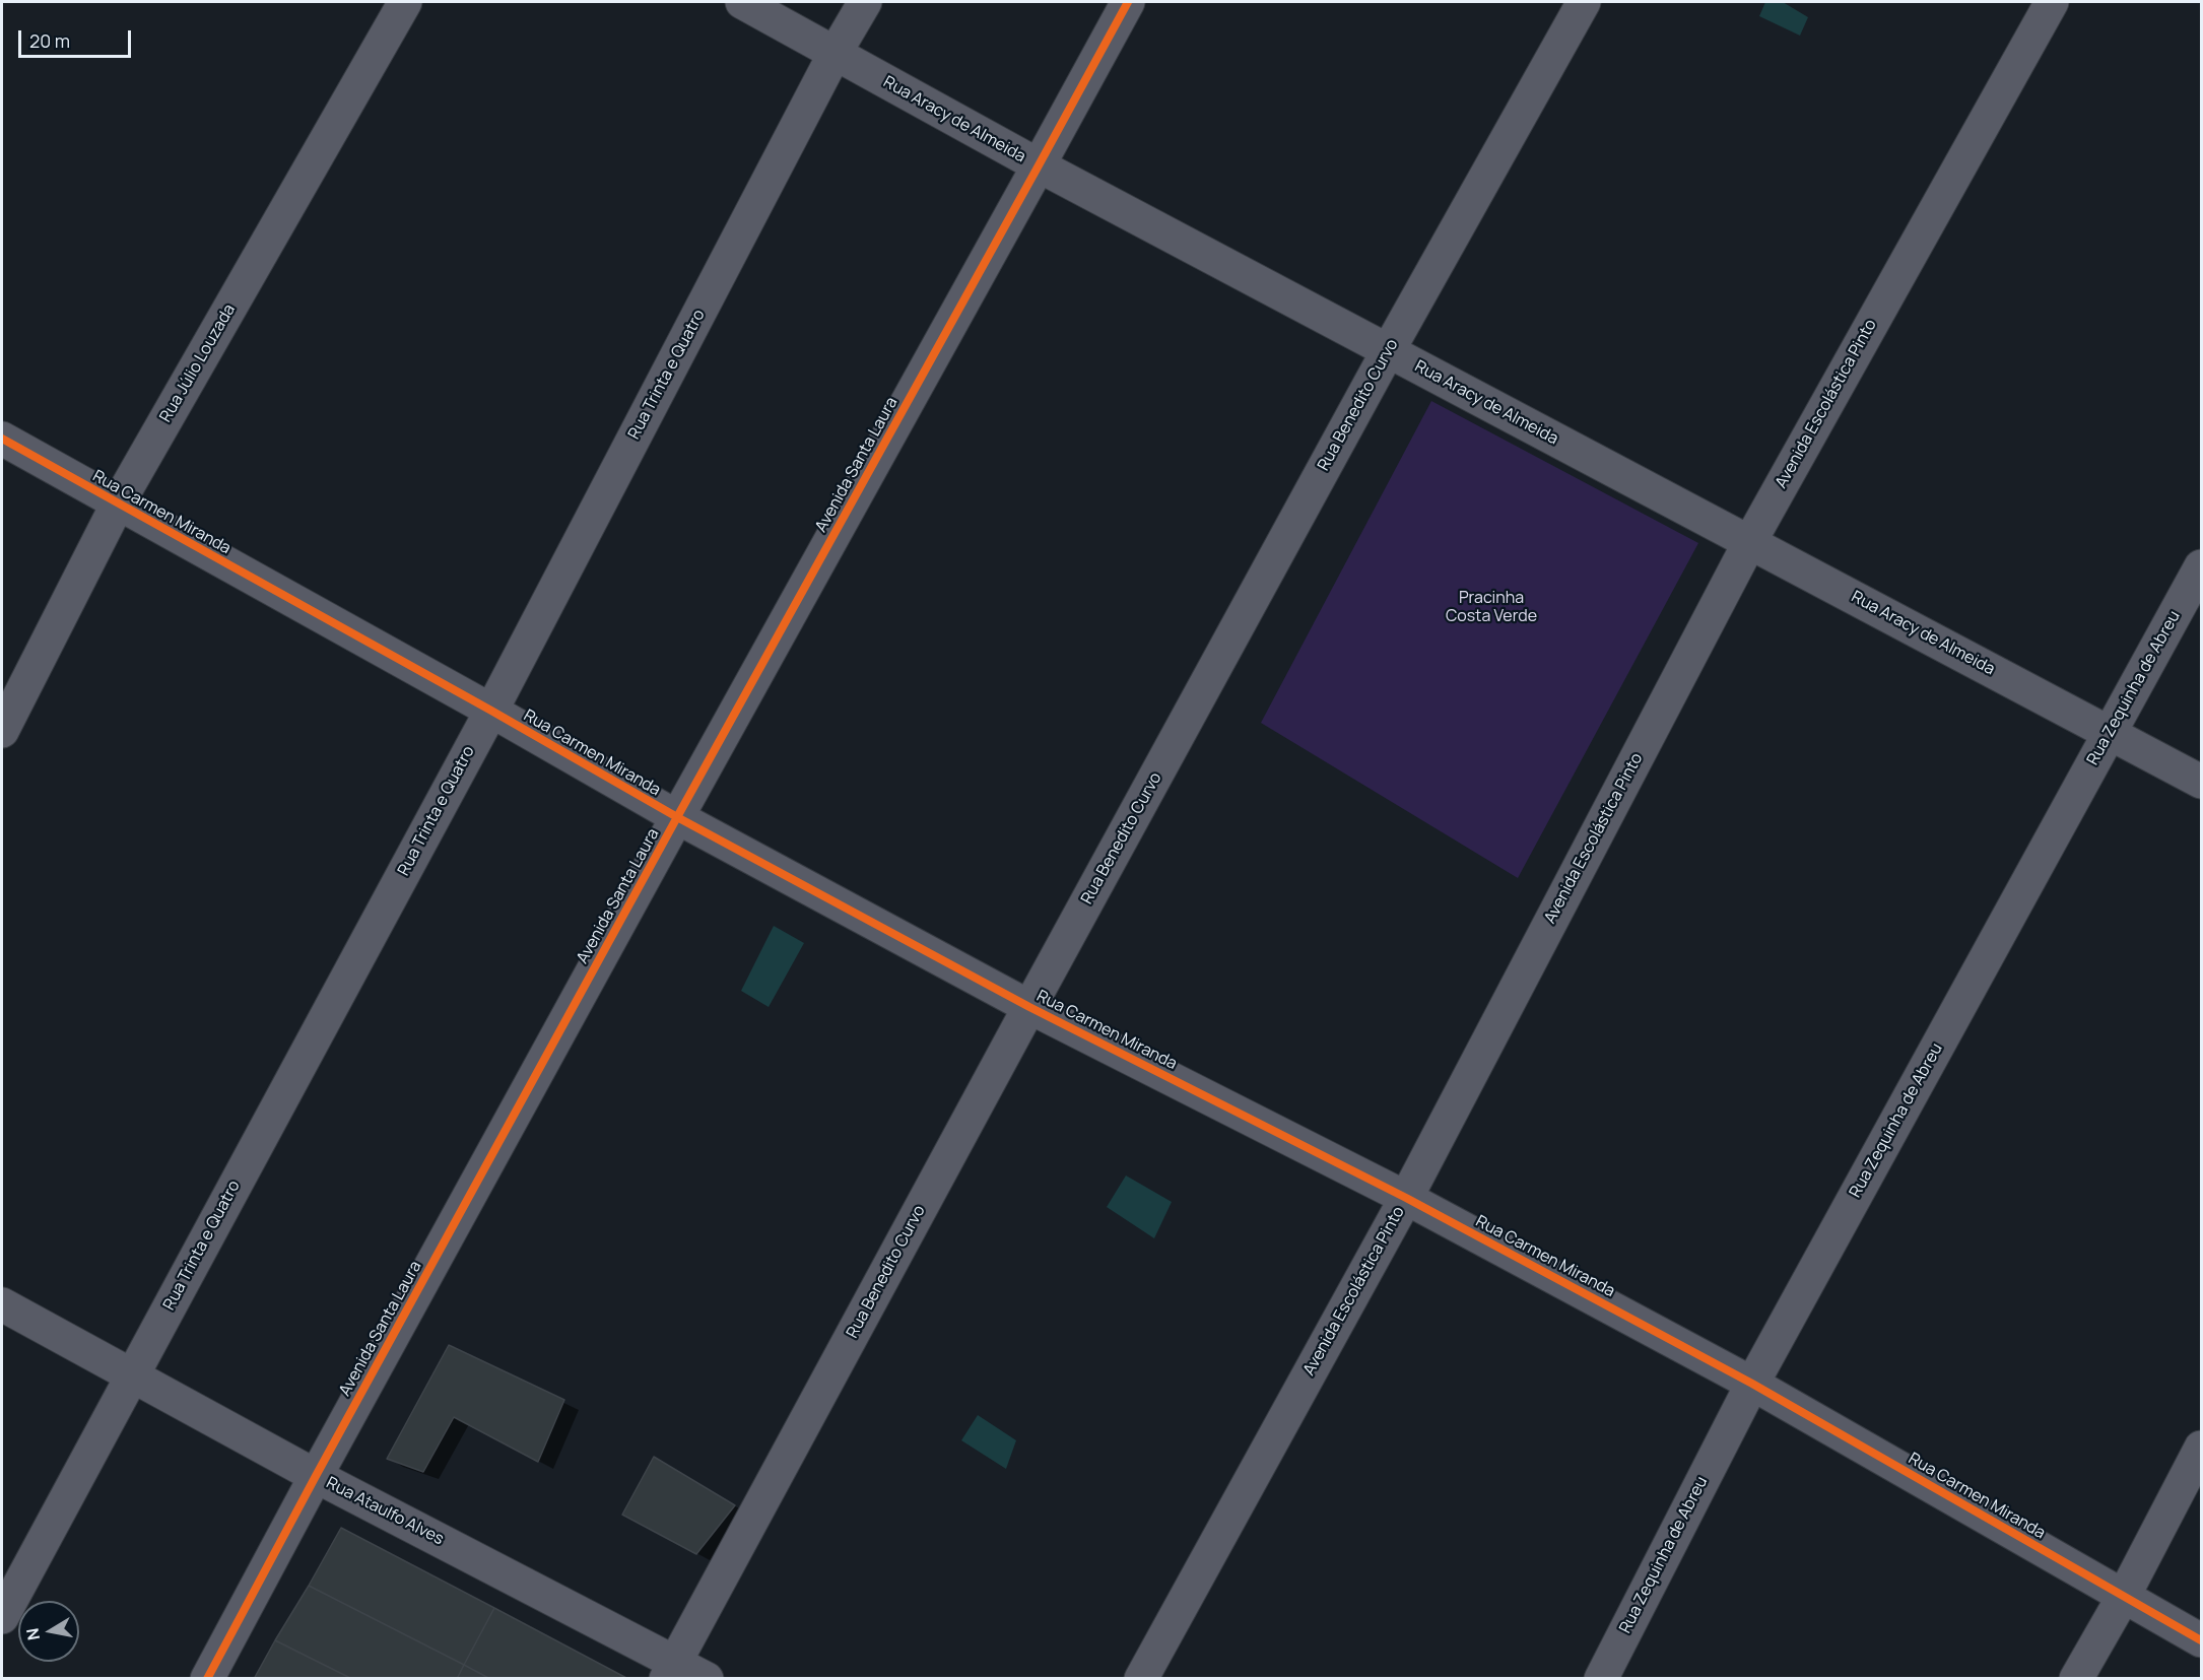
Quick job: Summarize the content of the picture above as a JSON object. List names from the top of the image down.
{
  "streets": {
    "street": [
      "Rua Aracy de Almeida",
      "Rua Júlio Louzada",
      "Rua Trinta e Quatro",
      "Avenida Escolástica Pinto",
      "Rua Benedito Curvo",
      "Avenida Santa Laura",
      "Rua Carmen Miranda",
      "Rua Zequinha de Abreu",
      "Rua Ataulfo Alves"
    ]
  },
  "crossings": [
    ["Rua Aracy de Almeida", "Rua Trinta e Quatro"],
    ["Rua Aracy de Almeida", "Avenida Escolástica Pinto"],
    ["Rua Aracy de Almeida", "Rua Benedito Curvo"],
    ["Rua Aracy de Almeida", "Avenida Santa Laura"],
    ["Rua Aracy de Almeida", "Rua Zequinha de Abreu"],
    ["Rua Júlio Louzada", "Rua Carmen Miranda"],
    ["Rua Trinta e Quatro", "Rua Carmen Miranda"],
    ["Rua Trinta e Quatro", "Rua Ataulfo Alves"],
    ["Avenida Escolástica Pinto", "Rua Carmen Miranda"],
    ["Rua Benedito Curvo", "Rua Carmen Miranda"],
    ["Rua Benedito Curvo", "Rua Ataulfo Alves"],
    ["Avenida Santa Laura", "Rua Carmen Miranda"],
    ["Avenida Santa Laura", "Rua Ataulfo Alves"],
    ["Rua Carmen Miranda", "Rua Zequinha de Abreu"]
  ],
  "parks": ["Pracinha Costa Verde"],
  "scale_bar": "20 m",
  "north": "left"
}
